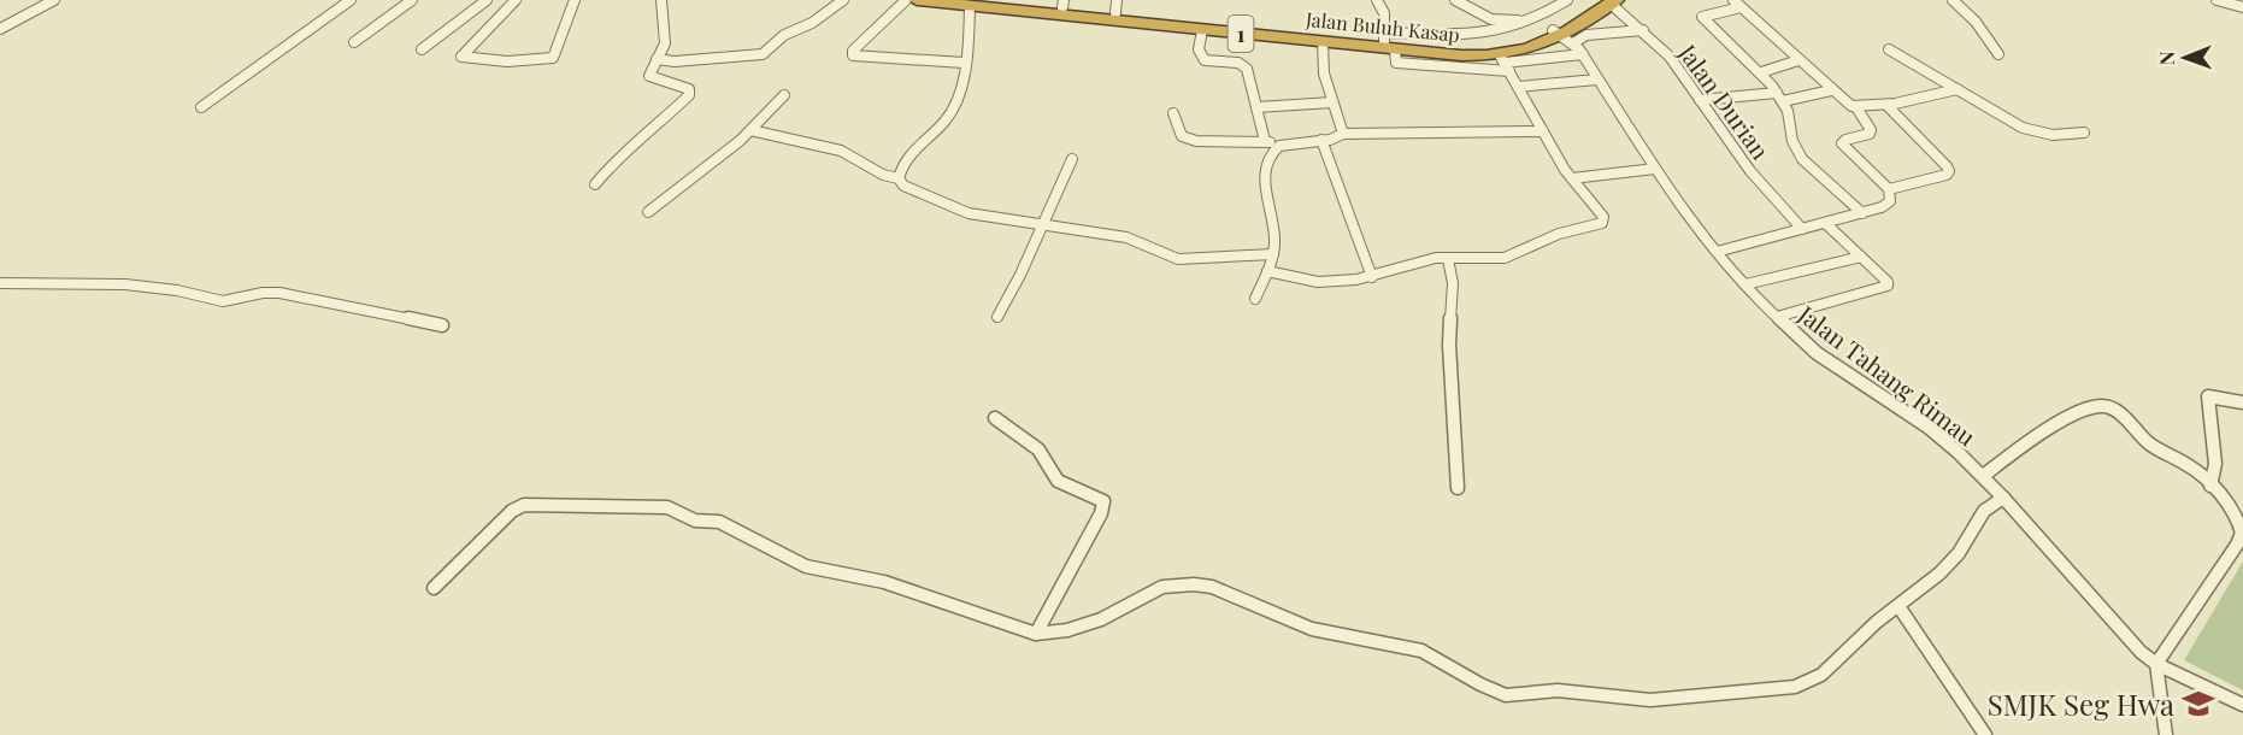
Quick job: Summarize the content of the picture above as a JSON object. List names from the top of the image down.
{
  "streets": {
    "highway": ["Jalan Buluh Kasap", "1"],
    "street": ["Jalan Durian", "Jalan Tahang Rimau"]
  },
  "crossings": [
    ["Jalan Buluh Kasap", "Jalan Durian"],
    ["Jalan Buluh Kasap", "Jalan Tahang Rimau"]
  ],
  "places": {
    "school or university": ["SMJK Seg Hwa"]
  },
  "north": "left"
}
